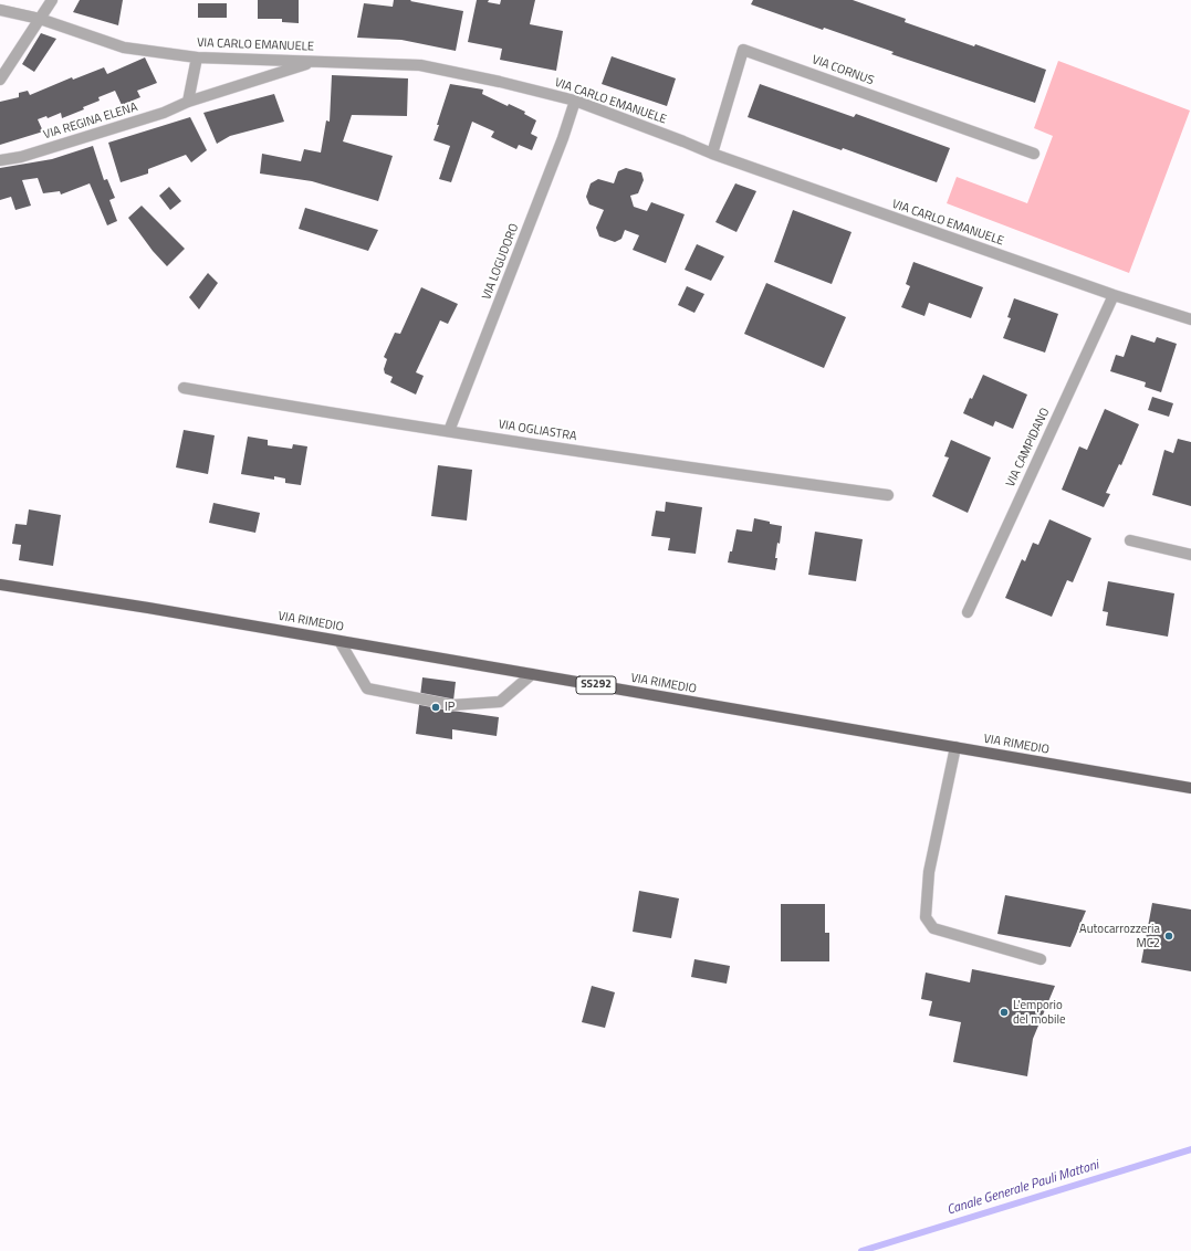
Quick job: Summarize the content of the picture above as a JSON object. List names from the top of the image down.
{
  "streets": {
    "main road": ["VIA RIMEDIO", "SS292"],
    "street": [
      "VIA CARLO EMANUELE",
      "VIA CORNUS",
      "VIA REGINA ELENA",
      "VIA LOGUDORO",
      "VIA OGLIASTRA",
      "VIA CAMPIDANO"
    ]
  },
  "crossings": [
    ["VIA CARLO EMANUELE", "VIA CORNUS"],
    ["VIA CARLO EMANUELE", "VIA REGINA ELENA"],
    ["VIA CARLO EMANUELE", "VIA LOGUDORO"],
    ["VIA CARLO EMANUELE", "VIA CAMPIDANO"],
    ["VIA LOGUDORO", "VIA OGLIASTRA"]
  ],
  "water": ["Canale Generale Pauli Mattoni"],
  "places": ["IP", "Autocarrozzeria MC2", "L'emporio del mobile"]
}
